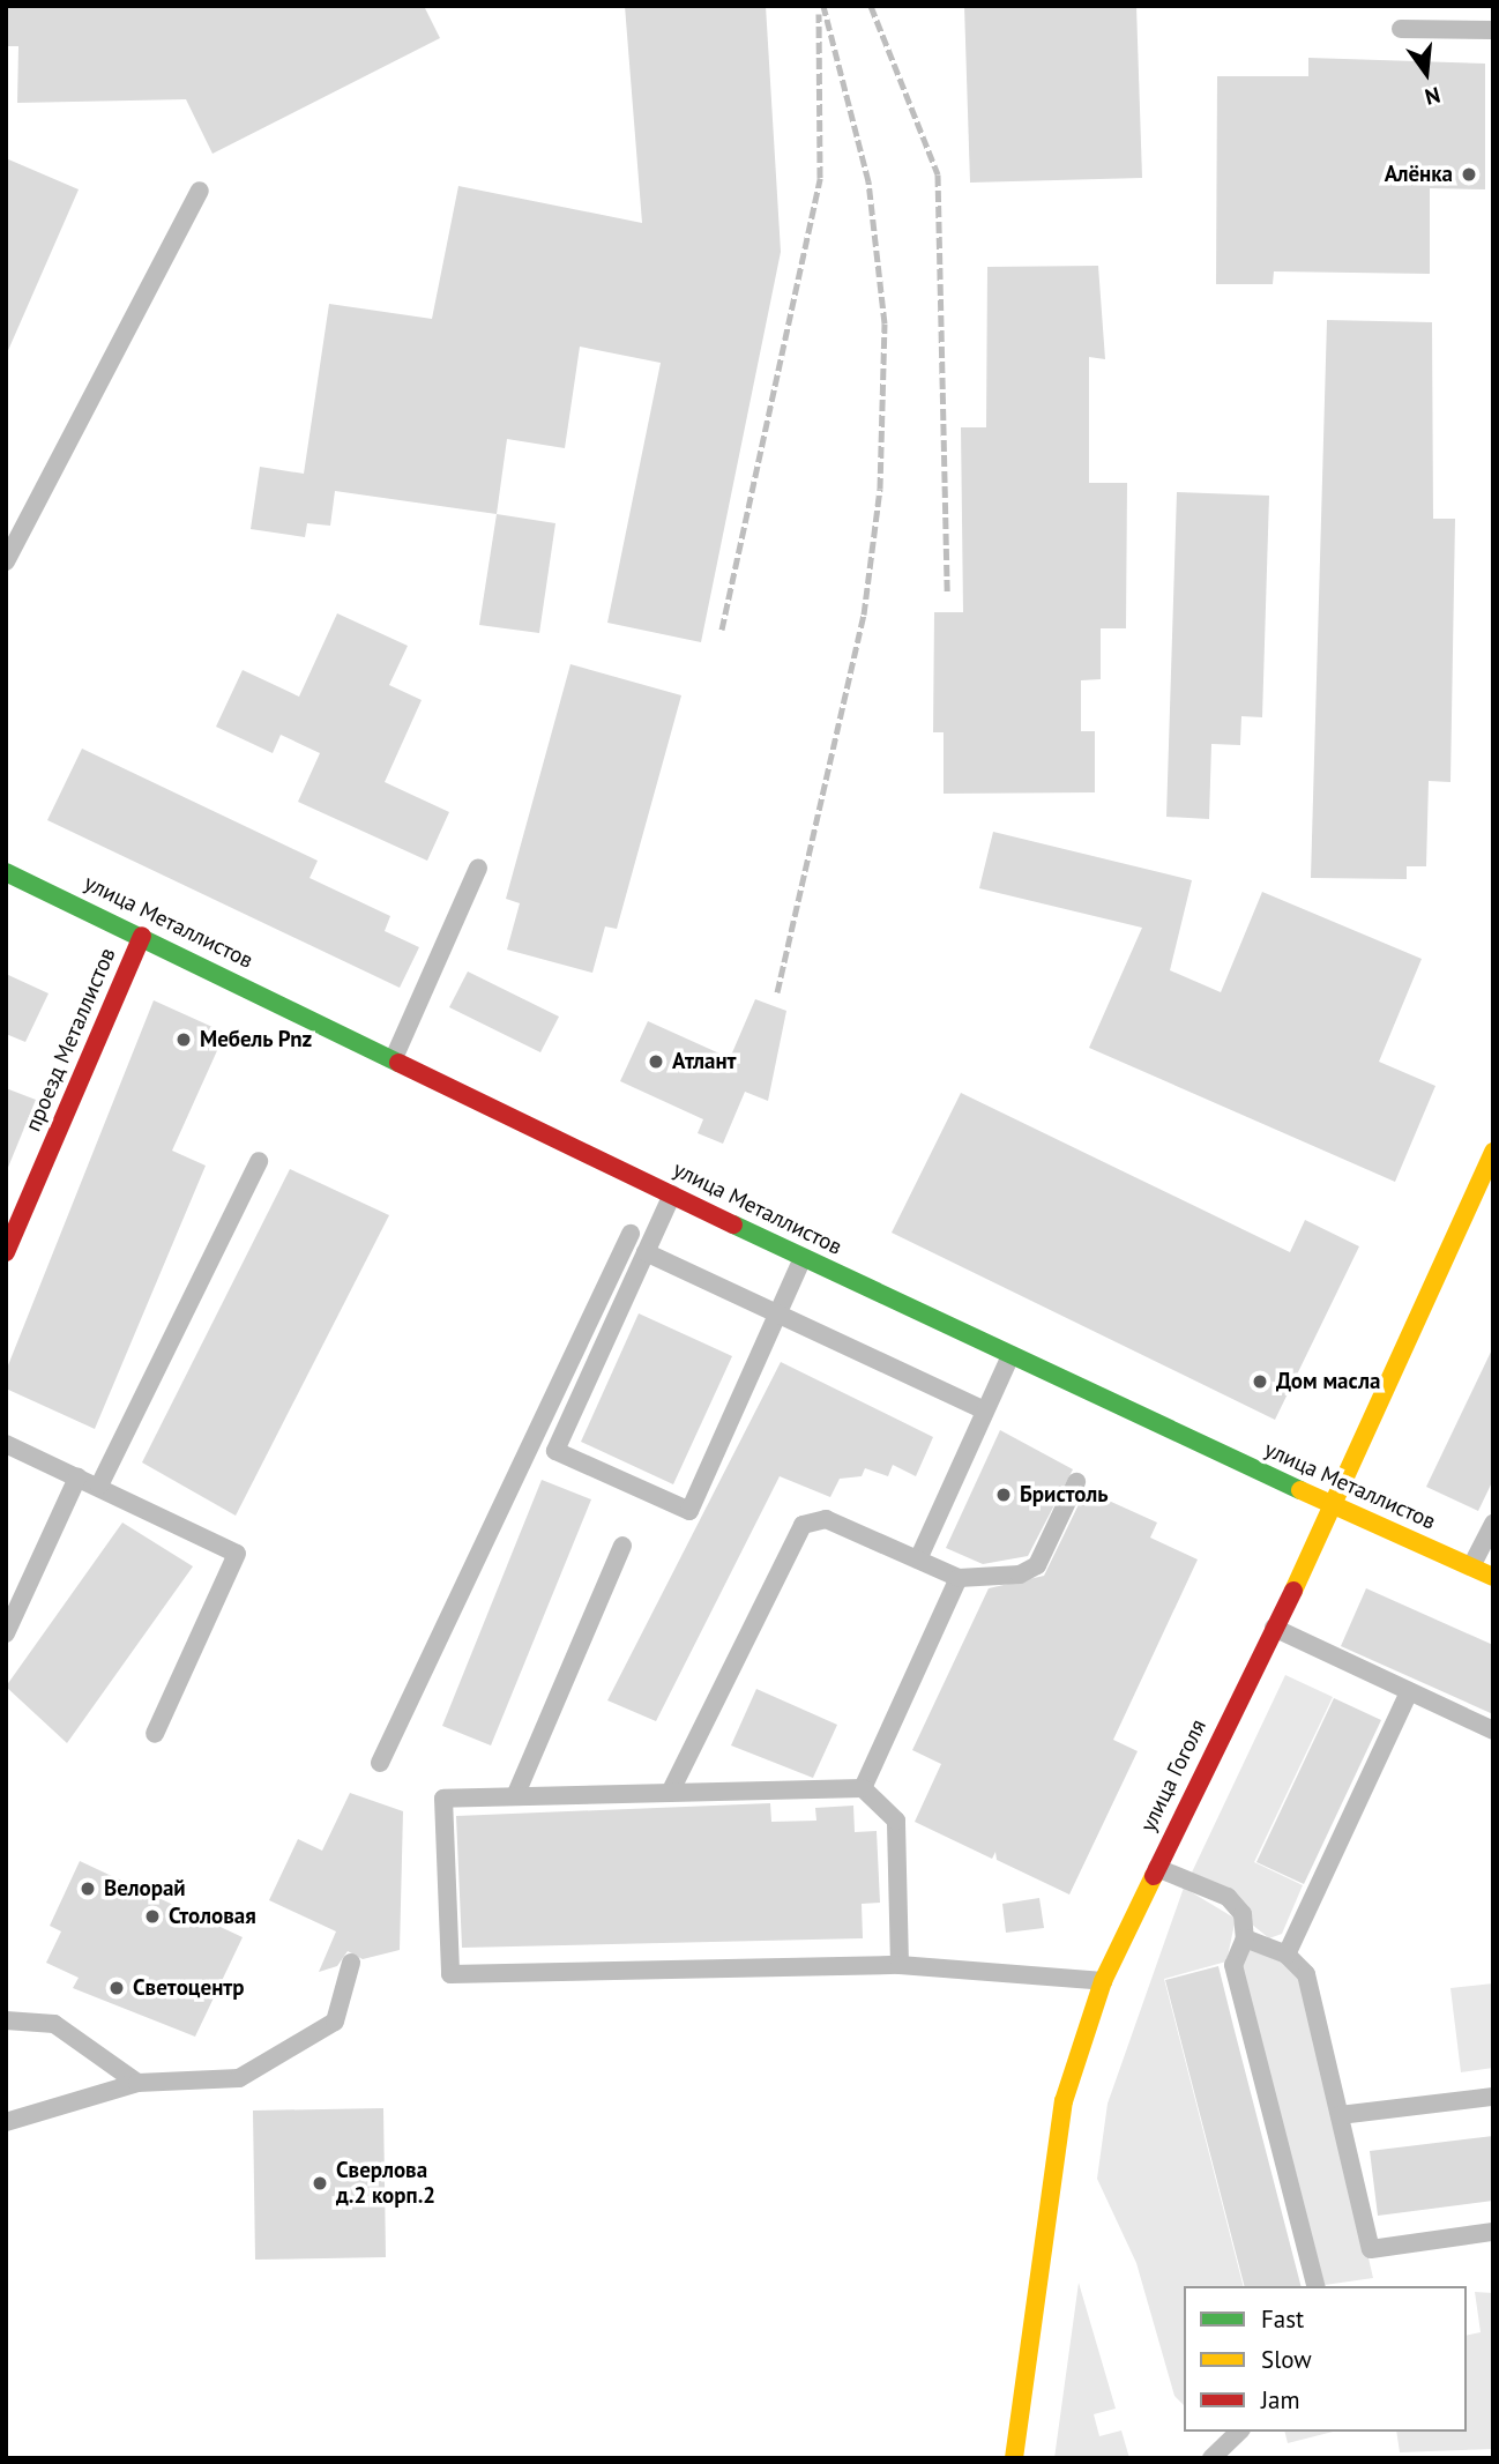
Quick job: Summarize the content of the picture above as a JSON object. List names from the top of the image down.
{
  "streets": {
    "street": ["улица Металлистов", "проезд Металлистов", "улица Гоголя"]
  },
  "crossings": [
    ["улица Металлистов", "проезд Металлистов"],
    ["улица Металлистов", "улица Гоголя"]
  ],
  "places": [
    "Алёнка",
    "Мебель Pnz",
    "Атлант",
    "Дом масла",
    "Бристоль",
    "Велорай",
    "Столовая",
    "Светоцентр",
    "Сверлова д.2 корп.2"
  ],
  "legend": ["Fast", "Slow", "Jam"],
  "north": "bottom"
}
